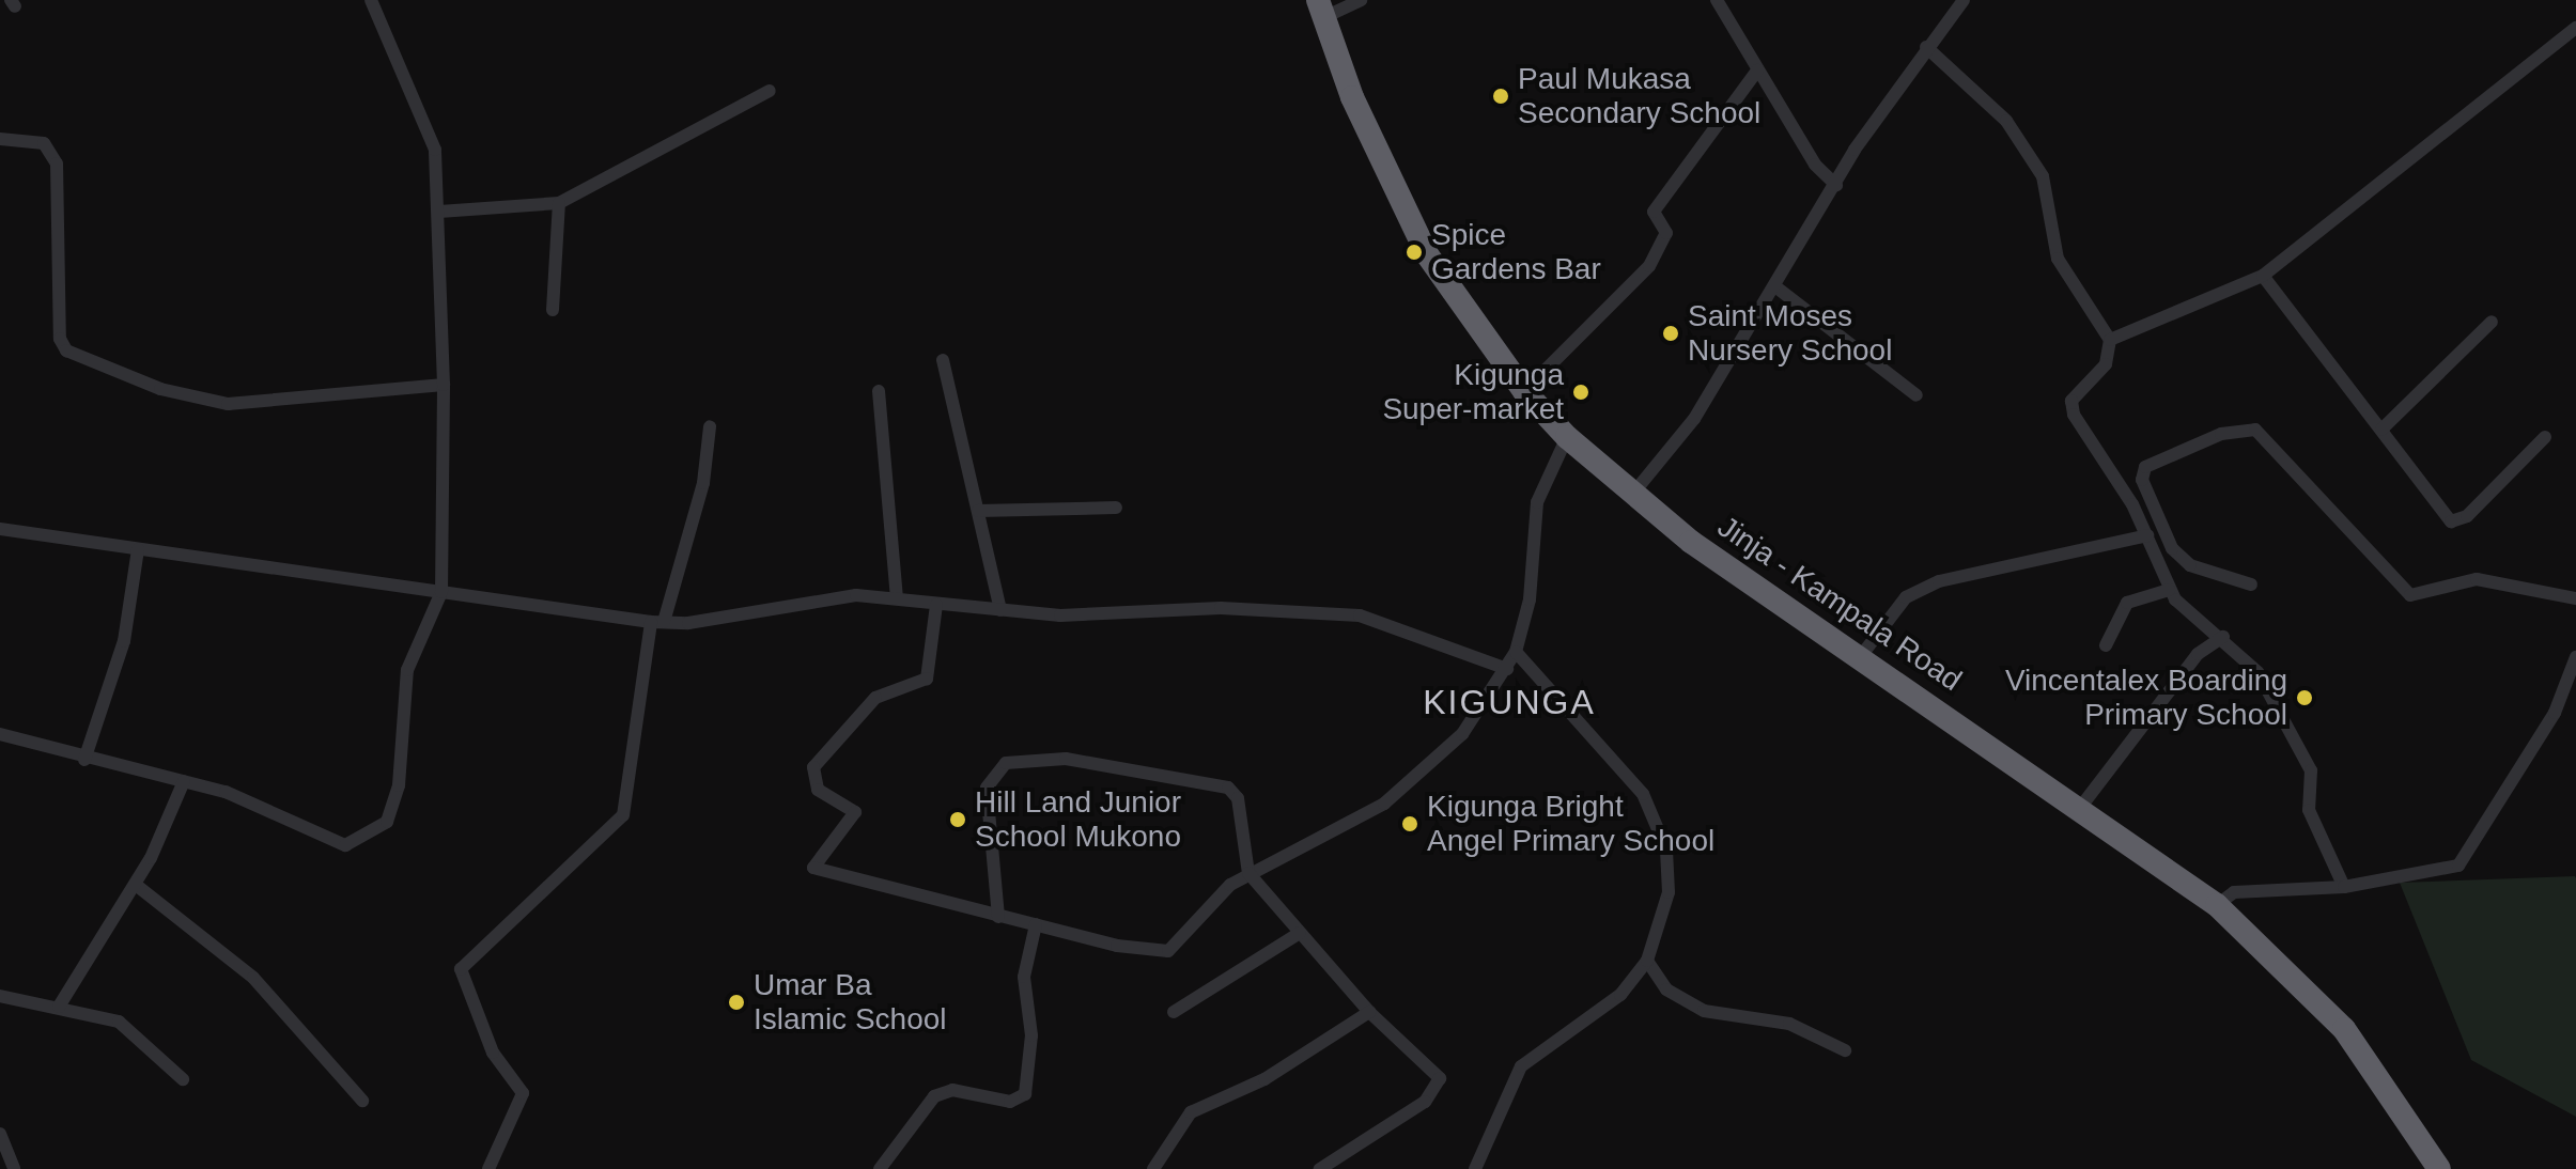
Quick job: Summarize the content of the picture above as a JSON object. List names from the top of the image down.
{
  "streets": {
    "highway": ["Jinja - Kampala Road"]
  },
  "districts": ["KIGUNGA"],
  "places": [
    "Paul Mukasa Secondary School",
    "Spice Gardens Bar",
    "Saint Moses Nursery School",
    "Kigunga Super-market",
    "Vincentalex Boarding Primary School",
    "Hill Land Junior School Mukono",
    "Kigunga Bright Angel Primary School",
    "Umar Ba Islamic School"
  ]
}
